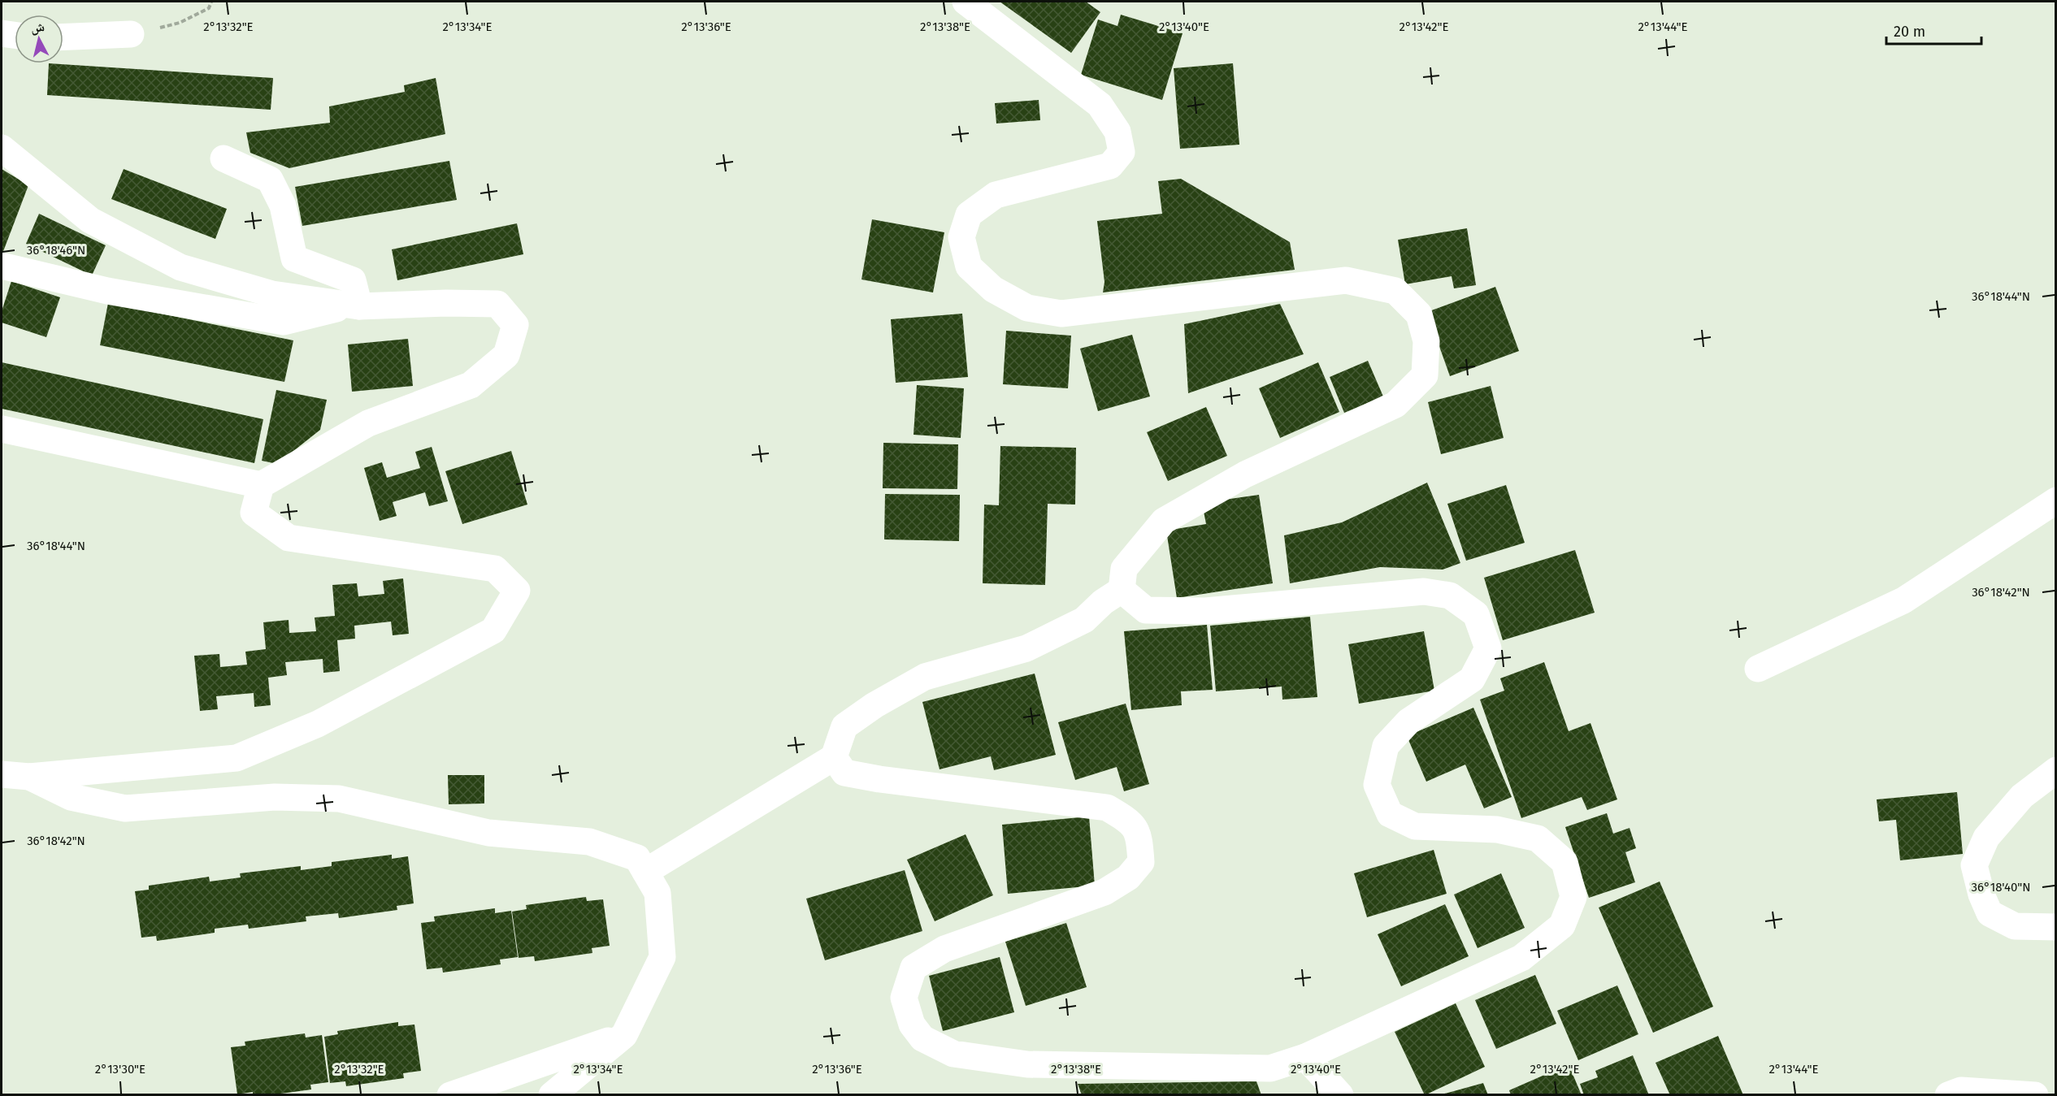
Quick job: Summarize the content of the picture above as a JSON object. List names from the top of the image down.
{
  "scale_bar": "20 m",
  "north": "top",
  "coordinates": [
    "2°13'32\"E",
    "2°13'34\"E",
    "2°13'36\"E",
    "2°13'38\"E",
    "2°13'40\"E",
    "2°13'42\"E",
    "2°13'44\"E",
    "36°18'46\"N",
    "36°18'44\"N",
    "36°18'42\"N",
    "36°18'40\"N",
    "2°13'30\"E"
  ]
}
